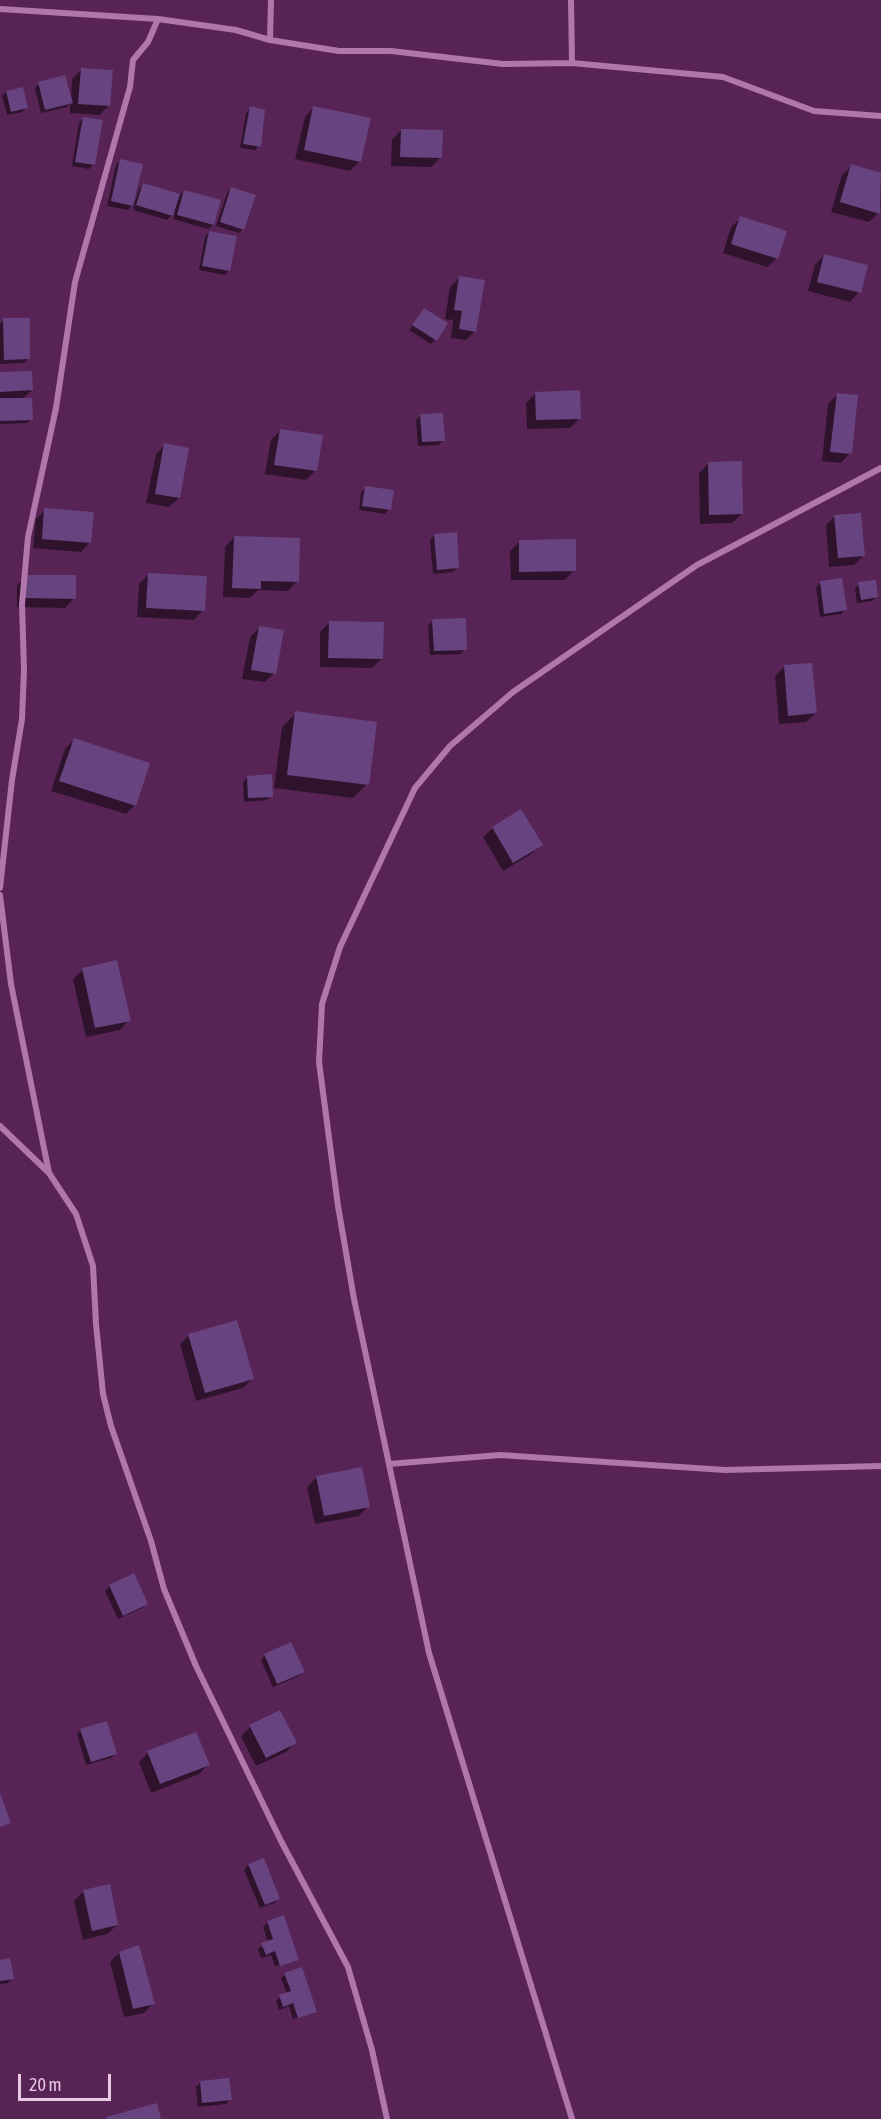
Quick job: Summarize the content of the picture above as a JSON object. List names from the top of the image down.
{
  "scale_bar": "20 m"
}
